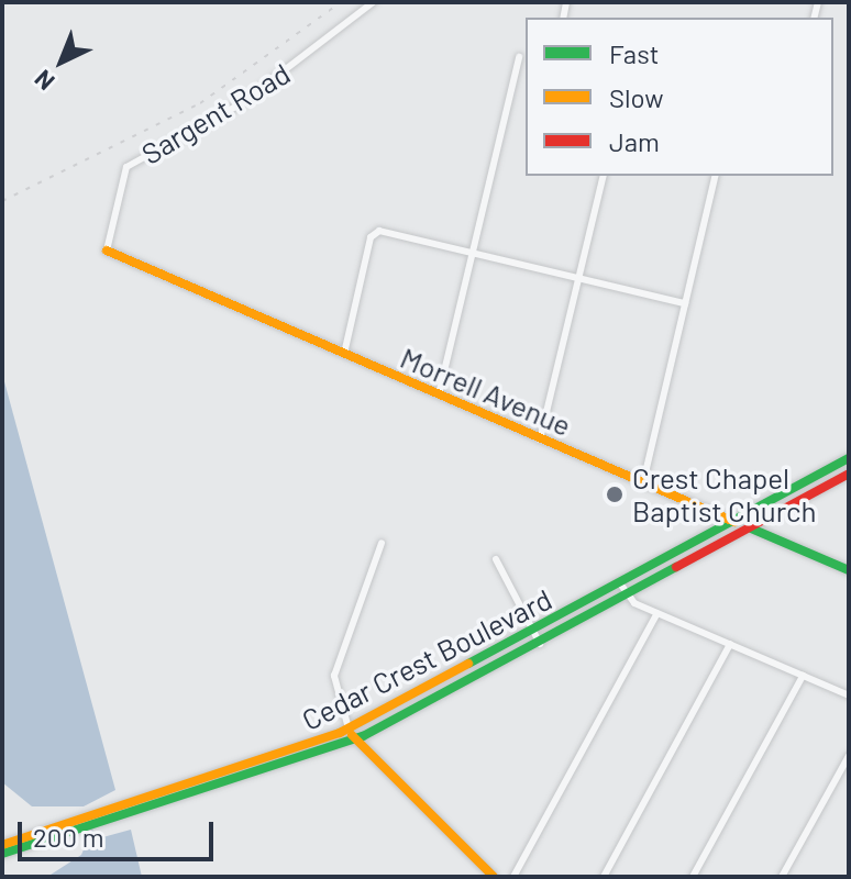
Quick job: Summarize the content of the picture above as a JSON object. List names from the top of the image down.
{
  "streets": {
    "main road": ["Morrell Avenue", "Cedar Crest Boulevard"],
    "street": ["Sargent Road"]
  },
  "crossings": [
    ["Sargent Road", "Morrell Avenue"],
    ["Morrell Avenue", "Cedar Crest Boulevard"]
  ],
  "places": ["Crest Chapel Baptist Church"],
  "legend": ["Fast", "Slow", "Jam"],
  "scale_bar": "200 m",
  "north": "bottom left"
}
